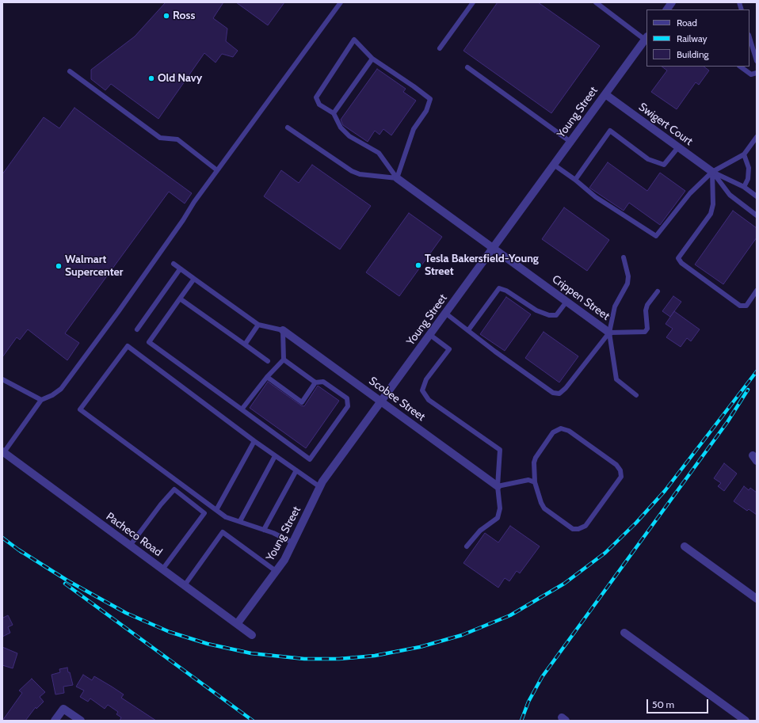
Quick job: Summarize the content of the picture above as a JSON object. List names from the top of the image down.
{
  "streets": {
    "street": [
      "Young Street",
      "Swigert Court",
      "Crippen Street",
      "Scobee Street",
      "Pacheco Road"
    ]
  },
  "crossings": [
    ["Young Street", "Swigert Court"],
    ["Young Street", "Crippen Street"],
    ["Young Street", "Scobee Street"],
    ["Young Street", "Pacheco Road"]
  ],
  "places": [
    "Ross",
    "Old Navy",
    "Tesla Bakersfield-Young Street",
    "Walmart Supercenter"
  ],
  "legend": ["Road", "Railway", "Building"],
  "scale_bar": "50 m"
}
